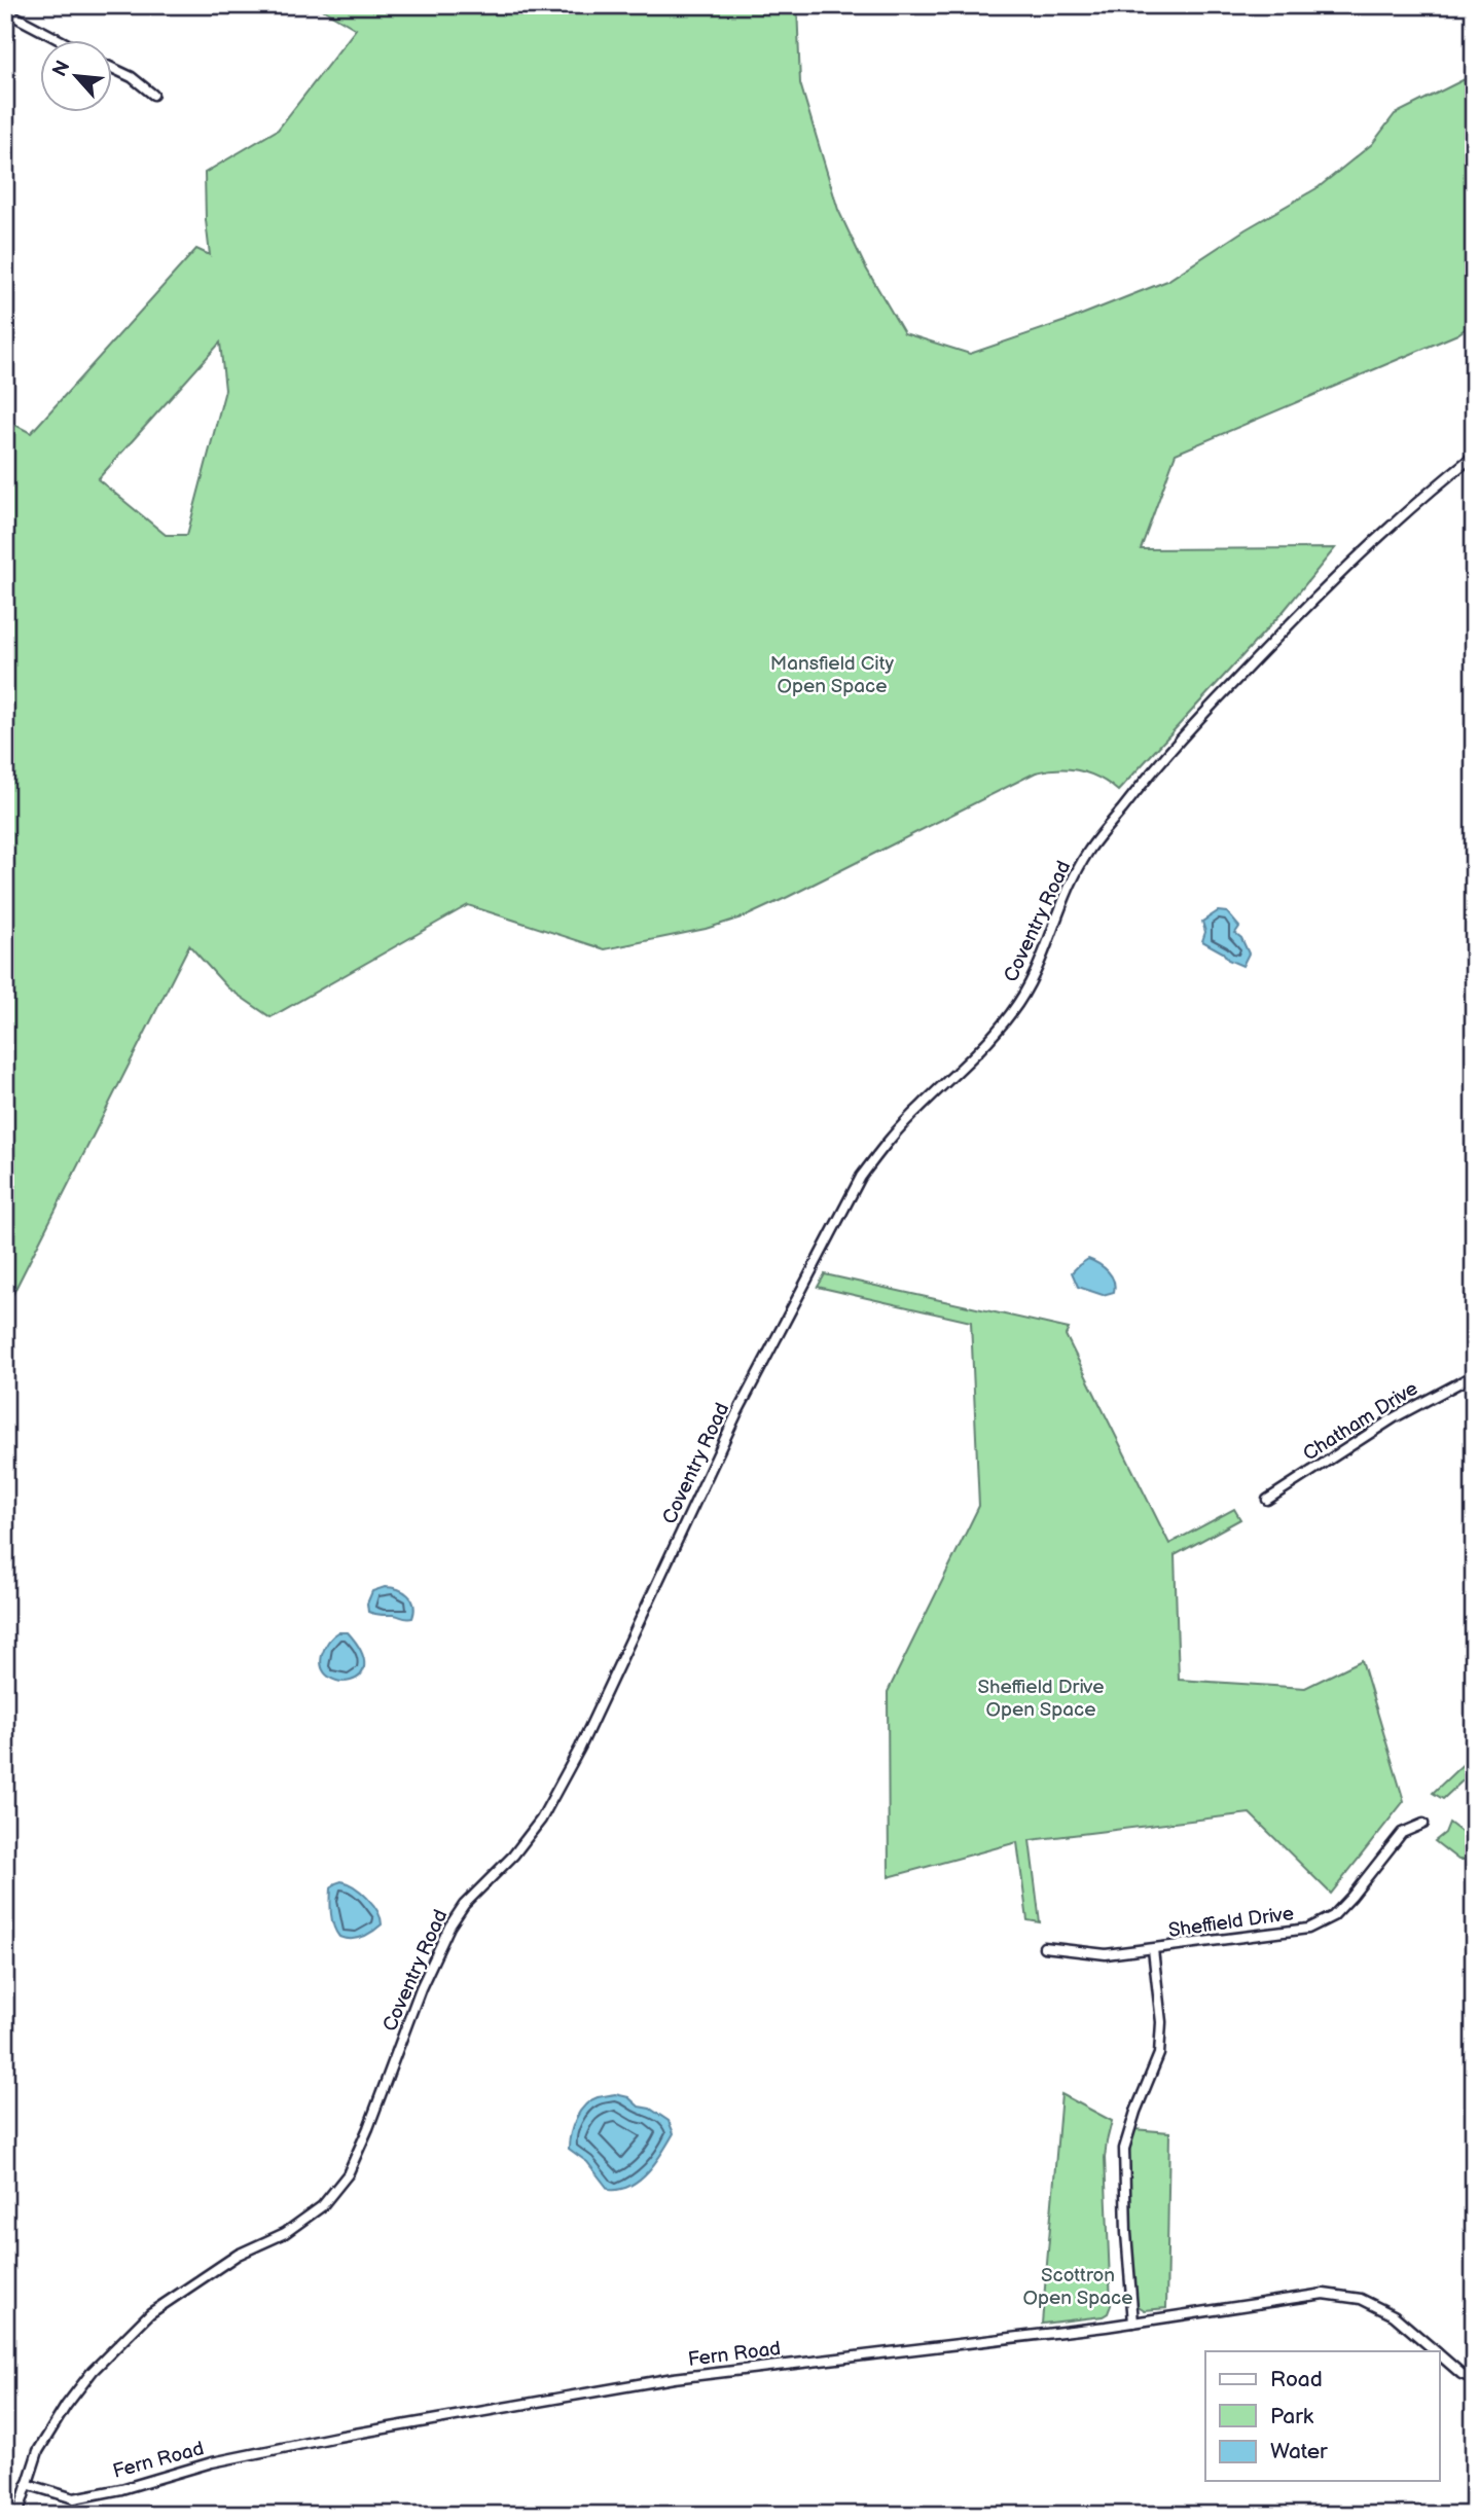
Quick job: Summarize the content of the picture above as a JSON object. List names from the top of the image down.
{
  "streets": {
    "street": [
      "Coventry Road",
      "Chatham Drive",
      "Sheffield Drive",
      "Fern Road"
    ]
  },
  "crossings": [
    ["Coventry Road", "Fern Road"]
  ],
  "parks": ["Mansfield City Open Space", "Sheffield Drive Open Space", "Scottron Open Space"],
  "legend": ["Road", "Park", "Water"],
  "north": "top left"
}
